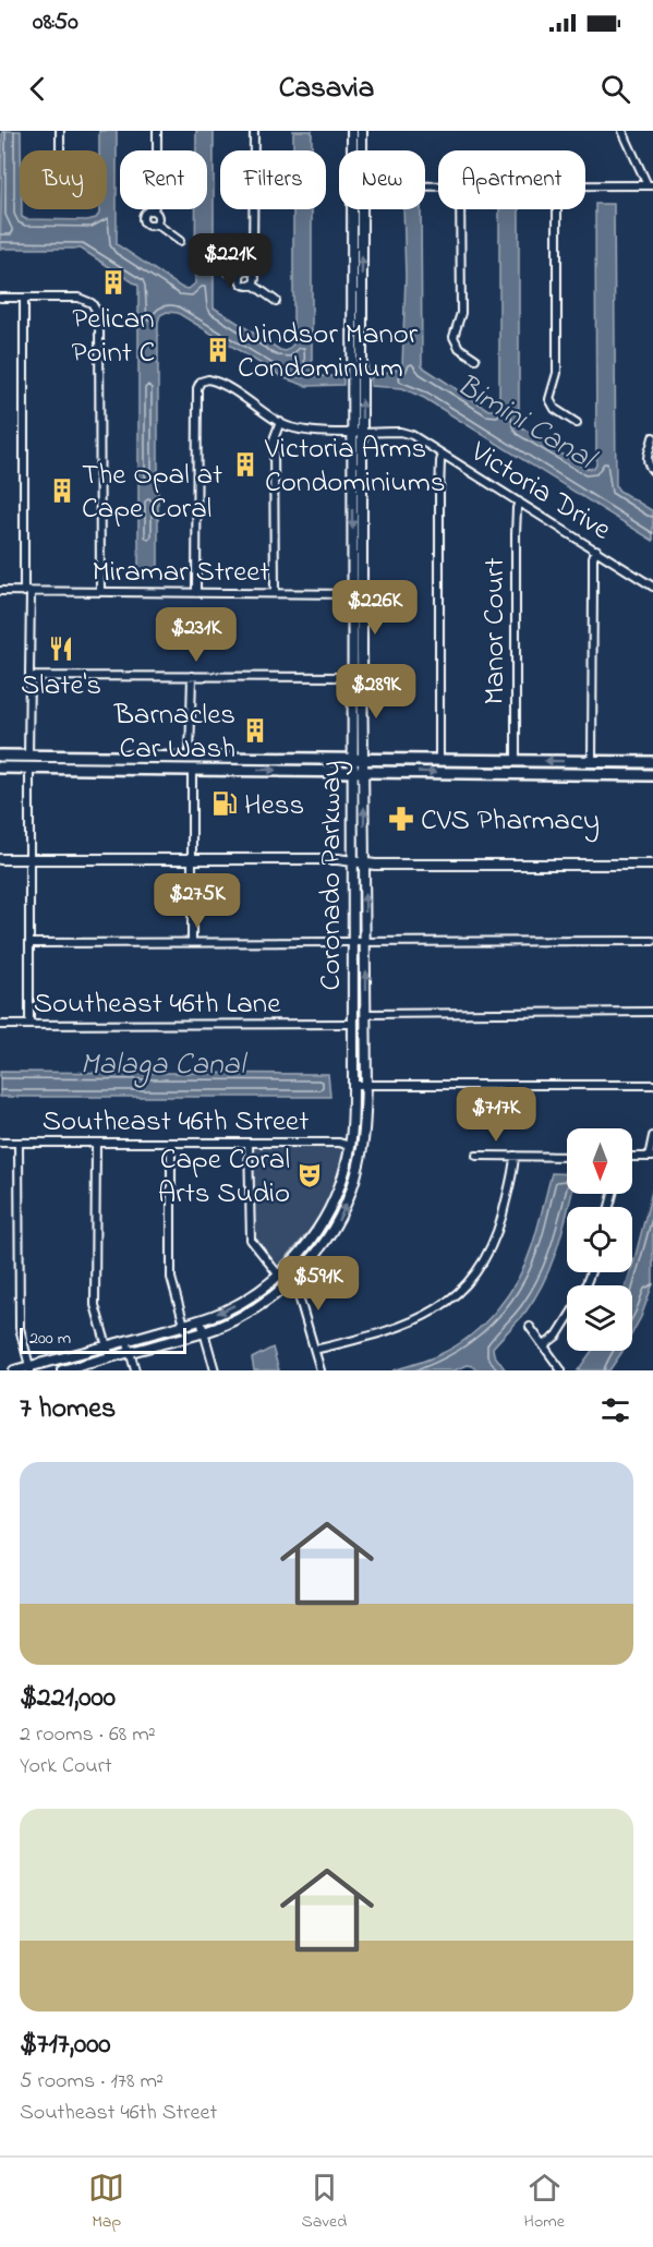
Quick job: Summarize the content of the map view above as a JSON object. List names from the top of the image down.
{
  "streets": {
    "street": [
      "Victoria Drive",
      "Miramar Street",
      "Manor Court",
      "Coronado Parkway",
      "Southeast 46th Lane",
      "Southeast 46th Street"
    ]
  },
  "crossings": [
    ["Victoria Drive", "Miramar Street"],
    ["Victoria Drive", "Manor Court"],
    ["Victoria Drive", "Coronado Parkway"],
    ["Miramar Street", "Coronado Parkway"],
    ["Coronado Parkway", "Southeast 46th Lane"],
    ["Coronado Parkway", "Southeast 46th Street"]
  ],
  "water": ["Bimini Canal", "Malaga Canal"],
  "places": {
    "building": [
      "Pelican Point C",
      "Windsor Manor Condominium",
      "Victoria Arms Condominiums",
      "The Opal at Cape Coral",
      "Barnacles Car Wash"
    ],
    "restaurant": ["Slate's"],
    "fuel station": ["Hess"],
    "pharmacy": ["CVS Pharmacy"],
    "theatre": ["Cape Coral Arts Sudio"]
  },
  "scale_bar": "200 m",
  "north": "bottom",
  "page": {
    "status": "08:50",
    "header": "Casavia",
    "chip": [
      "Buy",
      "Rent",
      "Filters",
      "New",
      "Apartment"
    ],
    "price": [
      "$221K",
      "$226K",
      "$231K",
      "$289K",
      "$275K",
      "$717K",
      "$591K"
    ],
    "scale": "200 m",
    "heading": "7 homes",
    "list": [
      {
        "name": "$221,000",
        "note": "2 rooms · 68 m² · York Court"
      },
      {
        "name": "$717,000",
        "note": "5 rooms · 178 m² · Southeast 46th Street"
      }
    ],
    "tabs": ["Map", "Saved", "Home"]
  }
}
